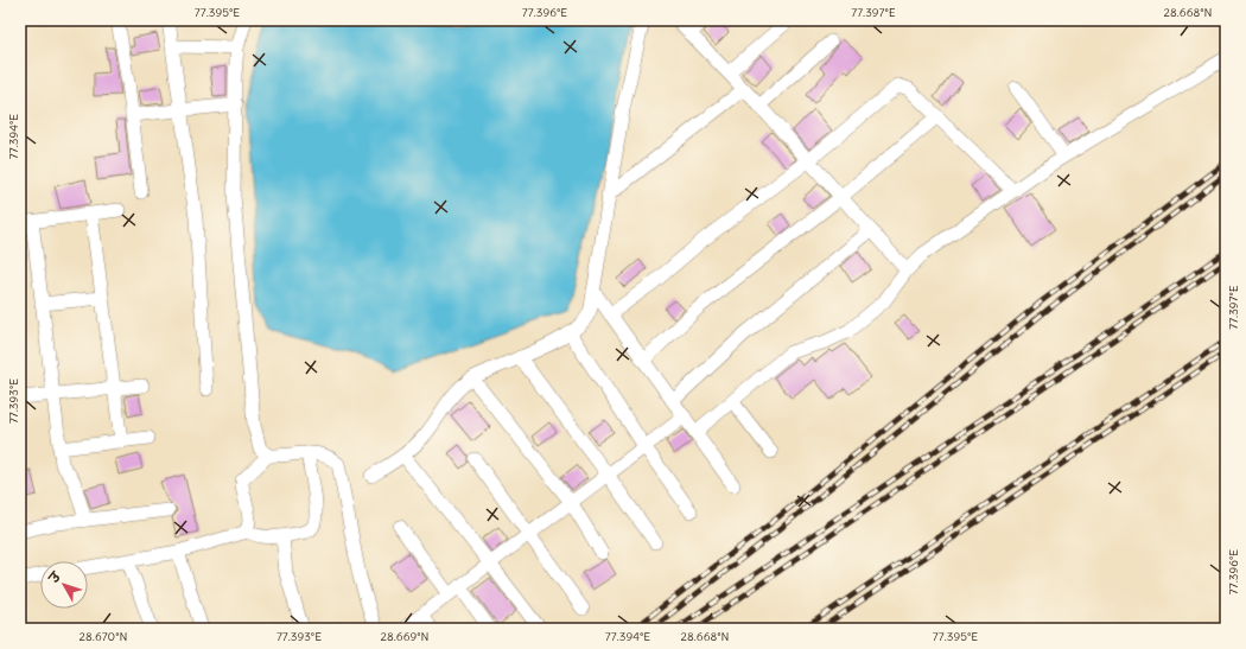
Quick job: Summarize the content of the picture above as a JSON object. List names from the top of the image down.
{
  "north": "top left",
  "coordinates": [
    "77.395°E",
    "77.396°E",
    "77.397°E",
    "28.668°N",
    "77.394°E",
    "77.393°E",
    "28.670°N",
    "28.669°N"
  ]
}
